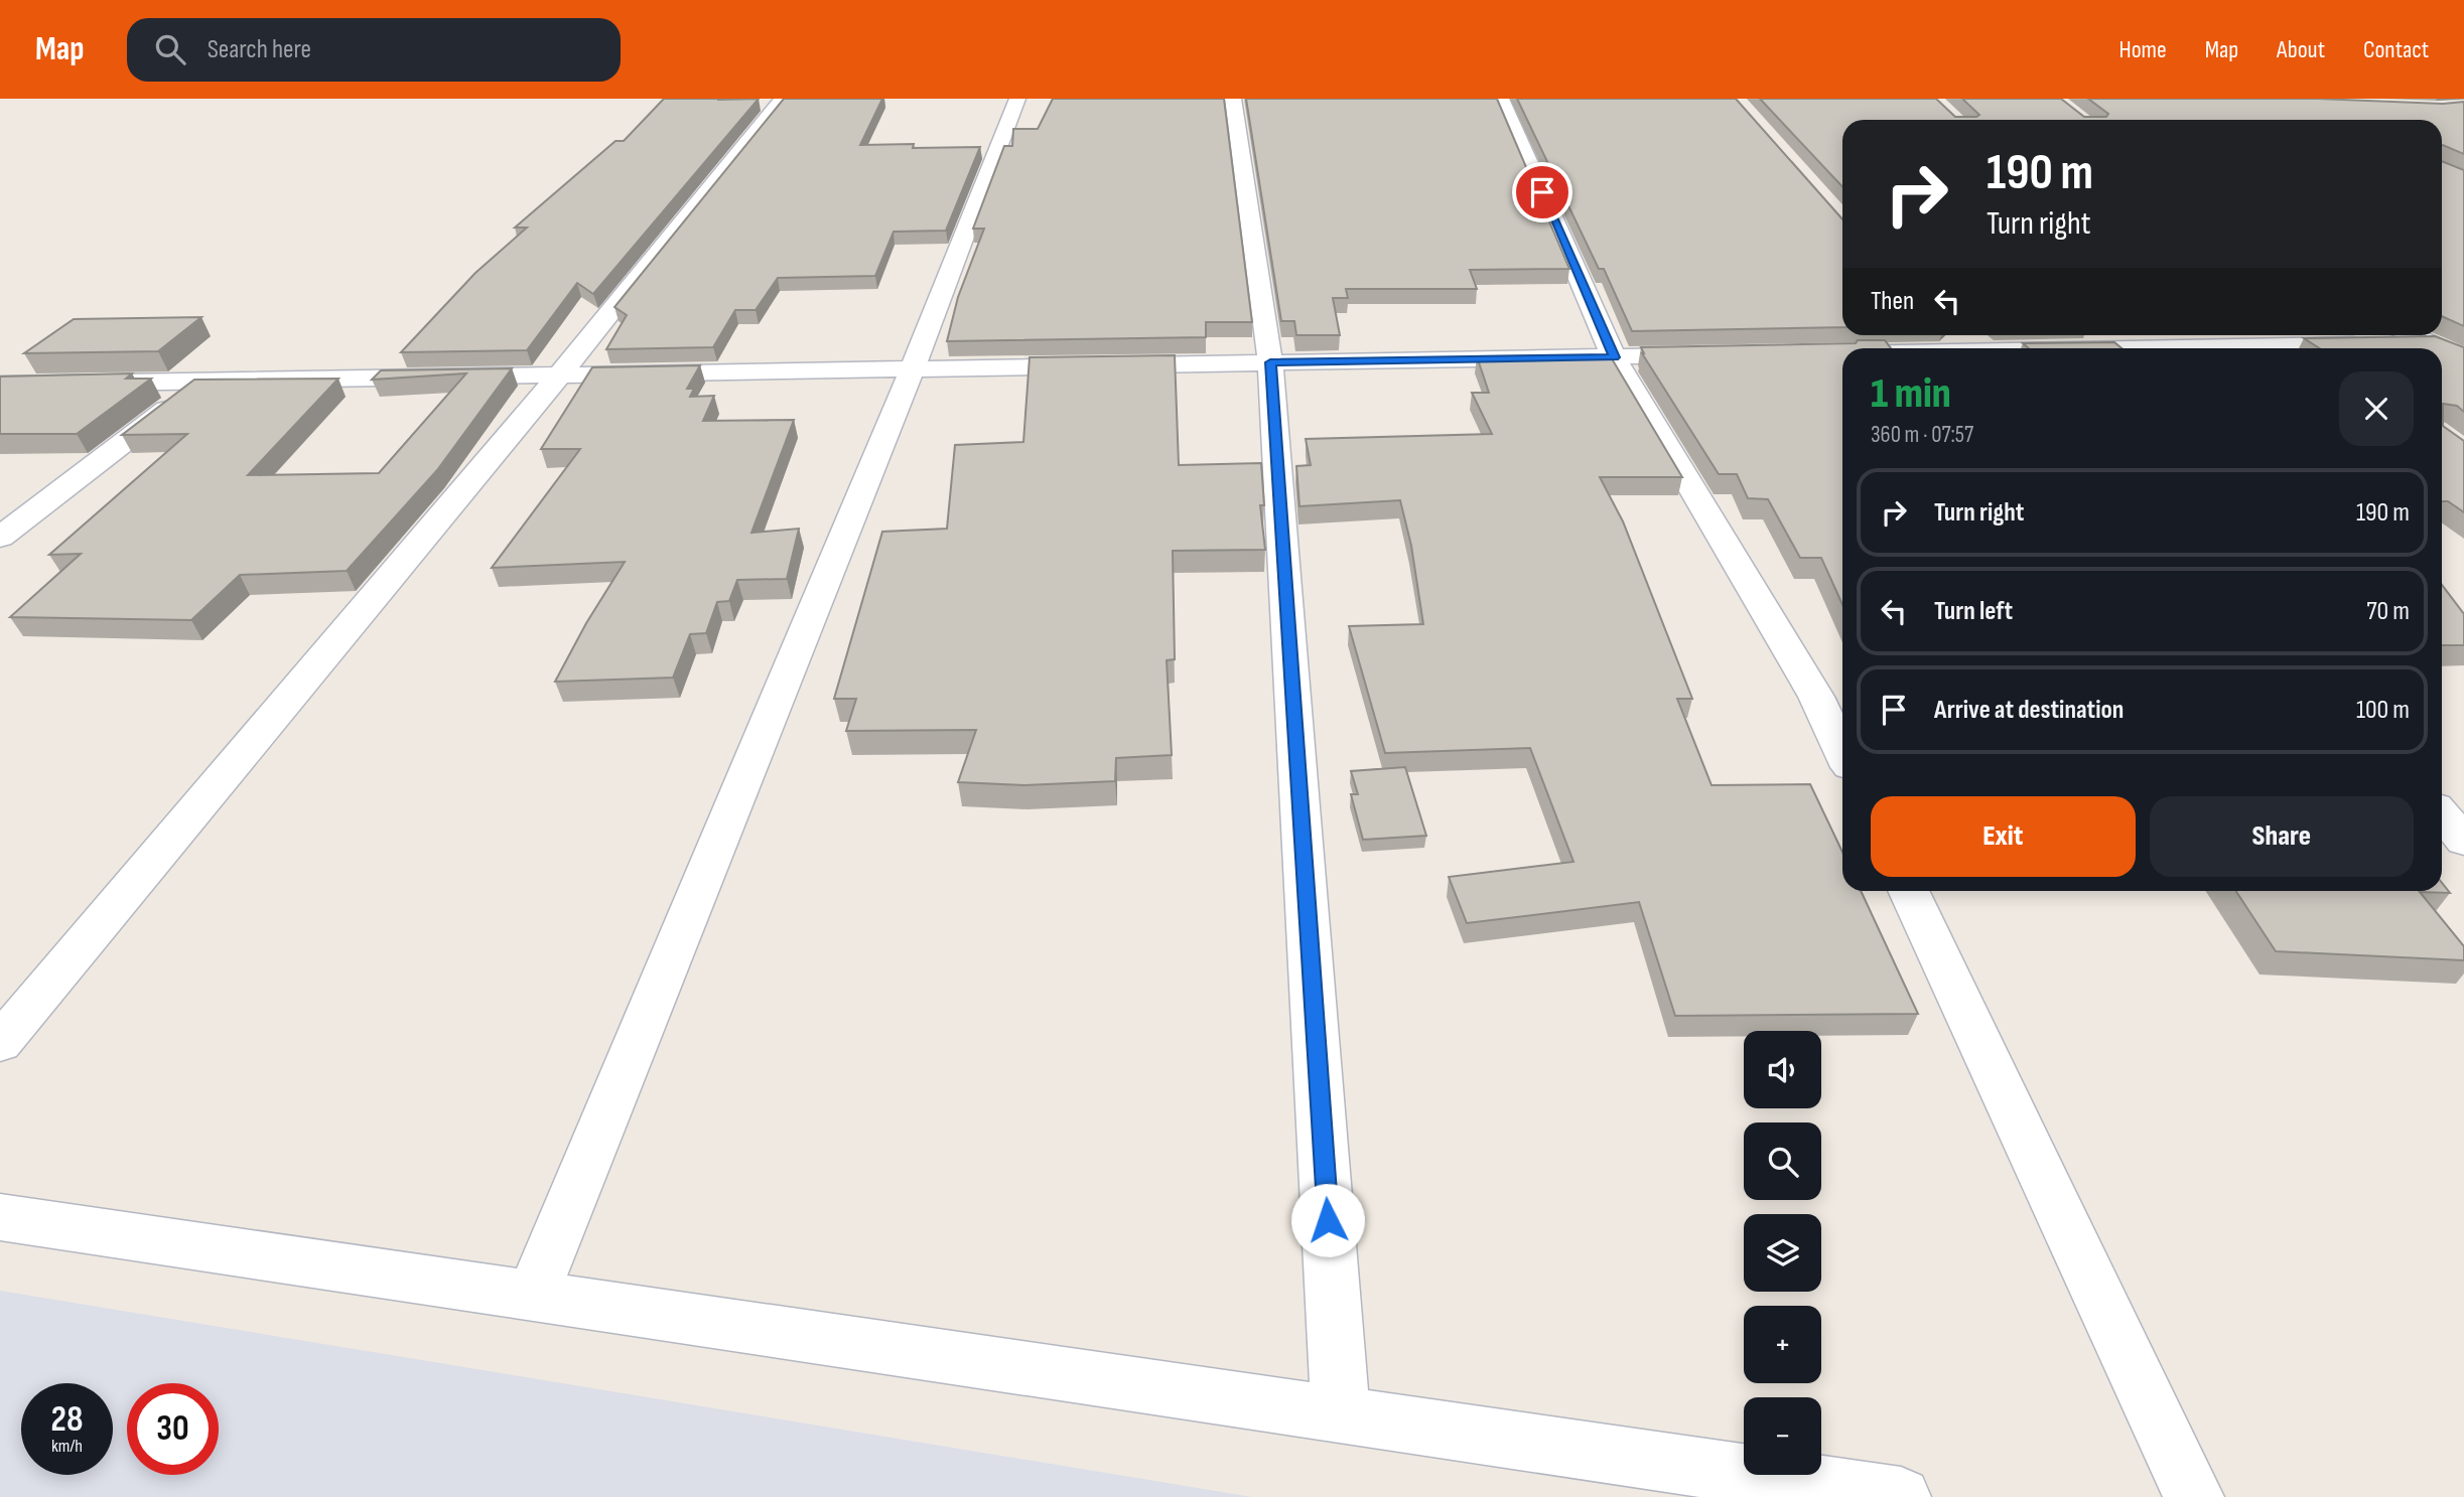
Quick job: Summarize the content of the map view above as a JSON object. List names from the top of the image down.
{
  "page": {
    "header": "Map",
    "search": "Search here",
    "nav": [
      "Home",
      "Map",
      "About",
      "Contact"
    ],
    "turn": ["190 m", "Turn right"],
    "then": "Then",
    "heading": ["1 min", "360 m · 07:57"],
    "list": [
      {
        "name": "Turn right",
        "value": "190 m"
      },
      {
        "name": "Turn left",
        "value": "70 m"
      },
      {
        "name": "Arrive at destination",
        "value": "100 m"
      }
    ],
    "buttons": ["Exit", "Share"],
    "map_buttons": ["+", "−"],
    "speed": "28 km/h",
    "limit": "30"
  }
}
